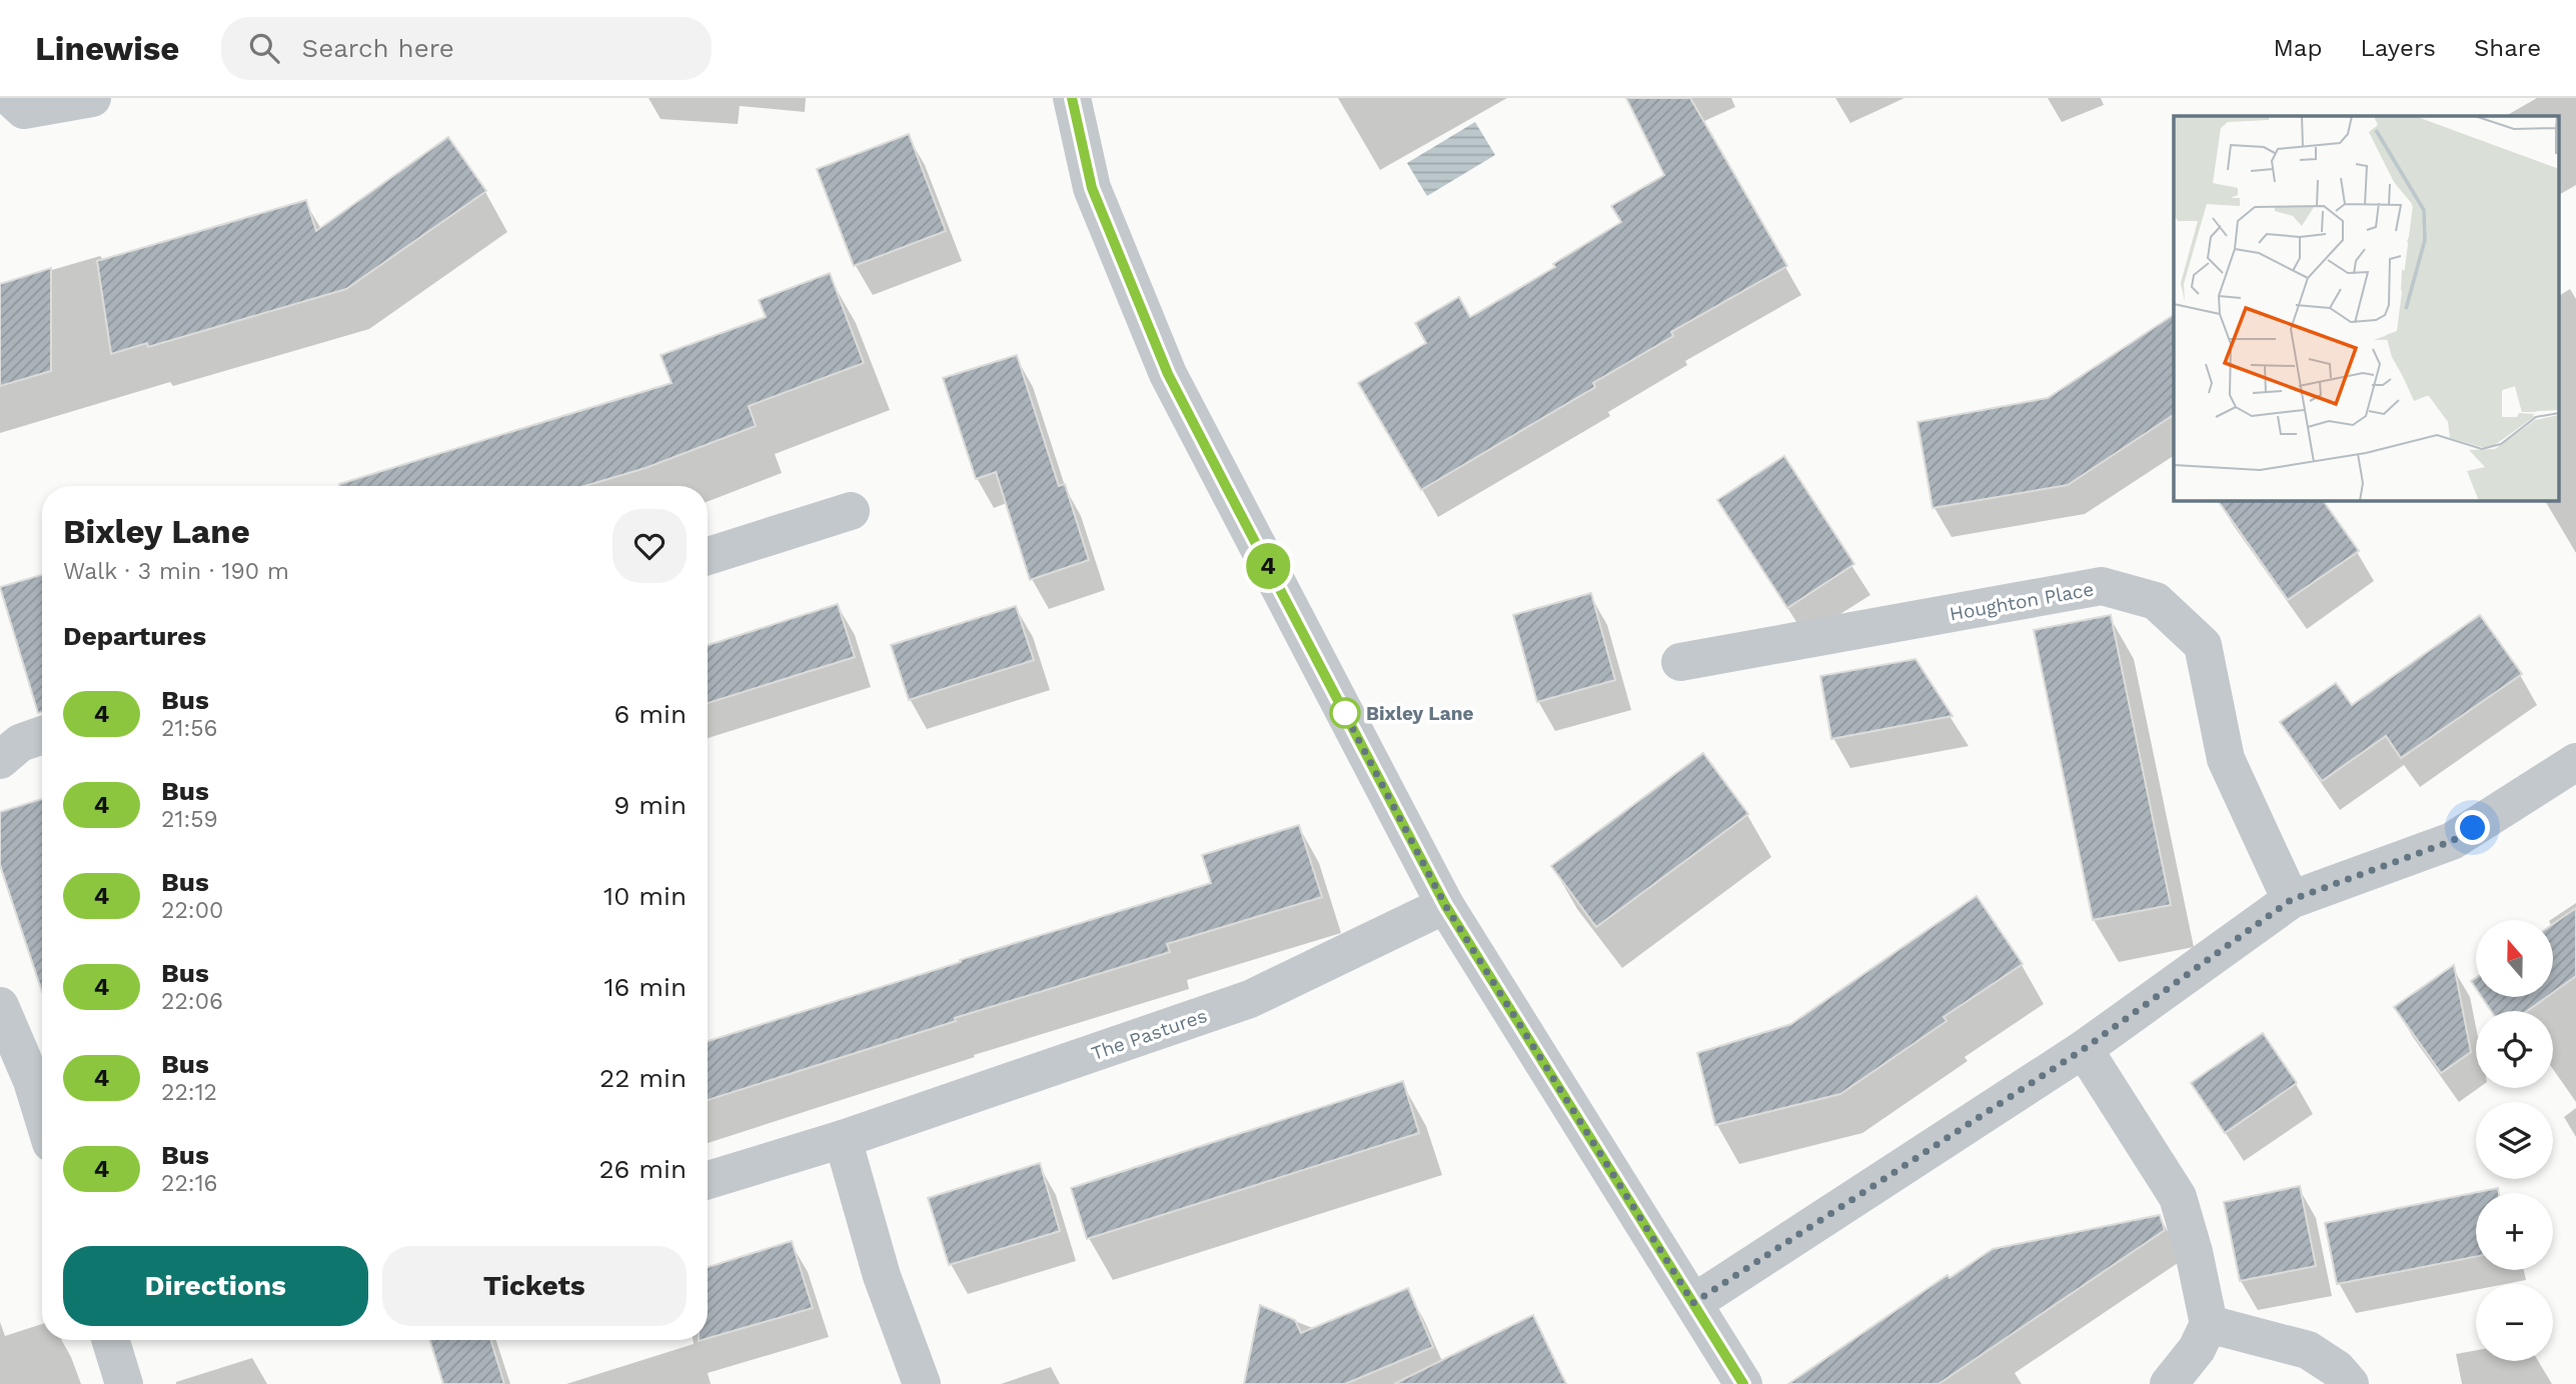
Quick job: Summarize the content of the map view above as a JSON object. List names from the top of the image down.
{
  "streets": {
    "street": ["Houghton Place", "The Pastures"]
  },
  "places": ["Bixley Lane"],
  "lines": ["bus line 4"],
  "north": "top",
  "page": {
    "header": "Linewise",
    "search": "Search here",
    "nav": ["Map", "Layers", "Share"],
    "on_map": "4",
    "heading": [
      ["Bixley Lane", "Walk · 3 min · 190 m"],
      "Departures"
    ],
    "list": [
      {
        "mark": "4",
        "name": "Bus",
        "note": "21:56",
        "value": "6 min"
      },
      {
        "mark": "4",
        "name": "Bus",
        "note": "21:59",
        "value": "9 min"
      },
      {
        "mark": "4",
        "name": "Bus",
        "note": "22:00",
        "value": "10 min"
      },
      {
        "mark": "4",
        "name": "Bus",
        "note": "22:06",
        "value": "16 min"
      },
      {
        "mark": "4",
        "name": "Bus",
        "note": "22:12",
        "value": "22 min"
      },
      {
        "mark": "4",
        "name": "Bus",
        "note": "22:16",
        "value": "26 min"
      }
    ],
    "map_buttons": ["+", "−"],
    "buttons": ["Directions", "Tickets"]
  }
}
